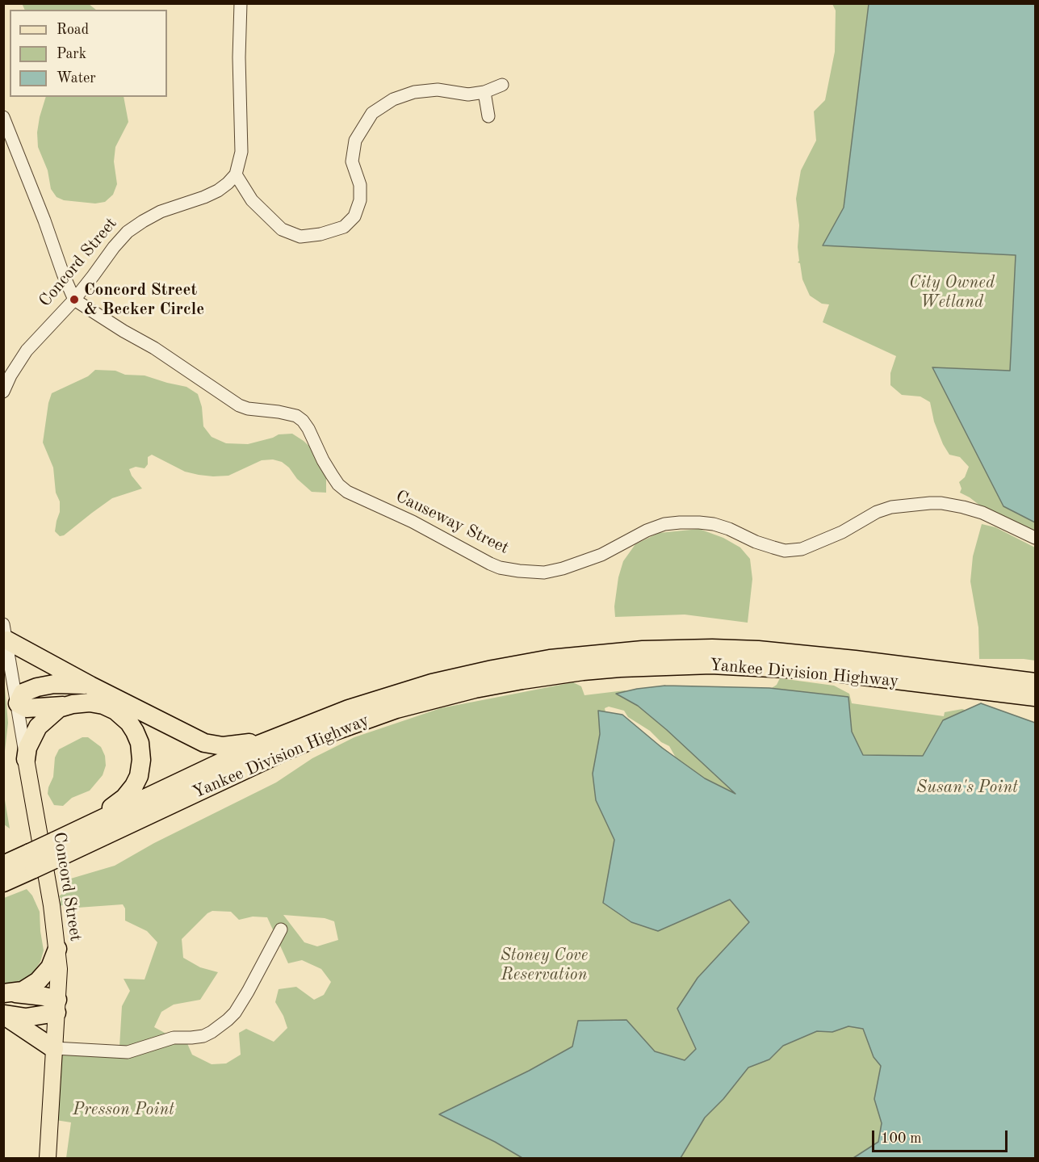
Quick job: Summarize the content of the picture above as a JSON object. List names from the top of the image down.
{
  "streets": {
    "highway": ["Yankee Division Highway"],
    "main road": ["Concord Street"],
    "street": ["Causeway Street"]
  },
  "crossings": [
    ["Concord Street", "Causeway Street"]
  ],
  "parks": [
    "City Owned Wetland",
    "Susan's Point",
    "Stoney Cove Reservation",
    "Presson Point"
  ],
  "places": ["Concord Street & Becker Circle"],
  "legend": ["Road", "Park", "Water"],
  "scale_bar": "100 m"
}
